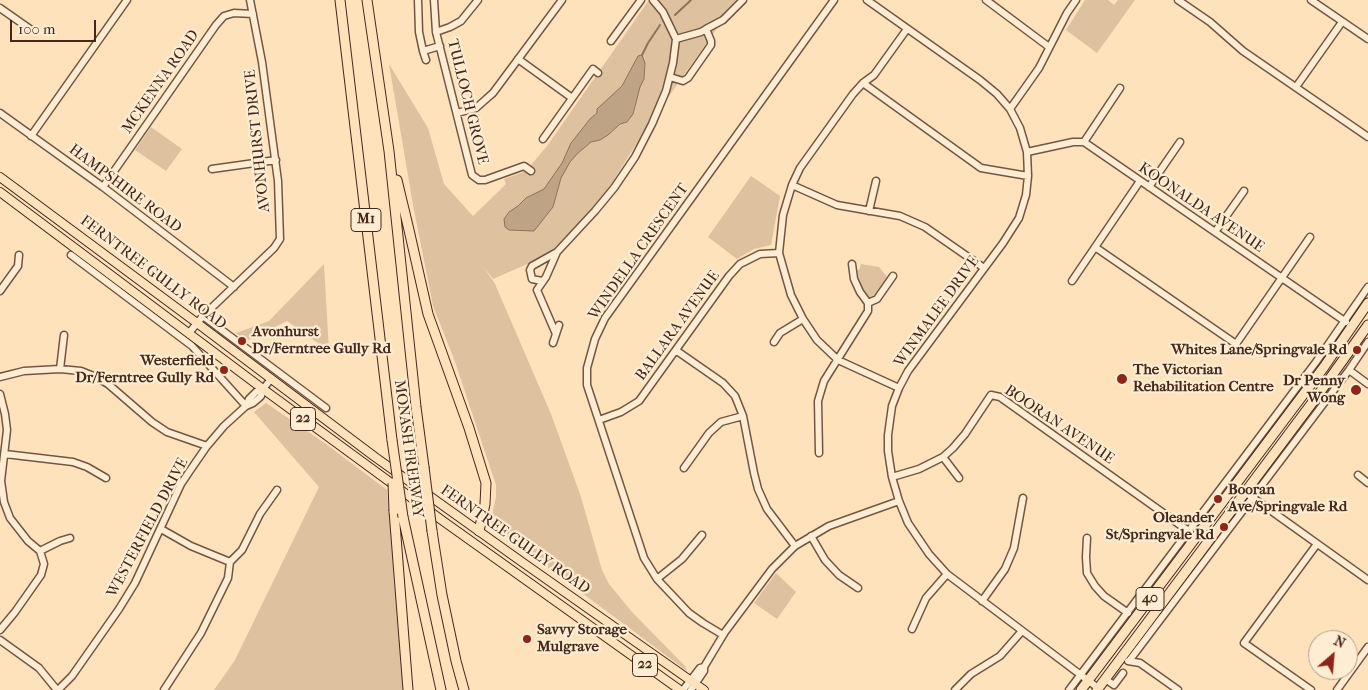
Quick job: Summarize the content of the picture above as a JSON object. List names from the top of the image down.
{
  "streets": {
    "highway": ["M1", "MONASH FREEWAY", "40"],
    "main road": ["FERNTREE GULLY ROAD", "22"],
    "street": [
      "MCKENNA ROAD",
      "TULLOCH GROVE",
      "AVONHURST DRIVE",
      "HAMPSHIRE ROAD",
      "KOONALDA AVENUE",
      "WINDELLA CRESCENT",
      "WINMALEE DRIVE",
      "BALLARA AVENUE",
      "BOORAN AVENUE",
      "WESTERFIELD DRIVE"
    ]
  },
  "crossings": [
    ["MCKENNA ROAD", "AVONHURST DRIVE"],
    ["MCKENNA ROAD", "HAMPSHIRE ROAD"],
    ["AVONHURST DRIVE", "HAMPSHIRE ROAD"],
    ["AVONHURST DRIVE", "FERNTREE GULLY ROAD"],
    ["KOONALDA AVENUE", "40"],
    ["WINDELLA CRESCENT", "BALLARA AVENUE"],
    ["FERNTREE GULLY ROAD", "WESTERFIELD DRIVE"],
    ["WINMALEE DRIVE", "BOORAN AVENUE"],
    ["WINMALEE DRIVE", "40"],
    ["BOORAN AVENUE", "40"]
  ],
  "places": [
    "Avonhurst Dr/Ferntree Gully Rd",
    "Whites Lane/Springvale Rd",
    "Westerfield Dr/Ferntree Gully Rd",
    "The Victorian Rehabilitation Centre",
    "Dr Penny Wong",
    "Booran Ave/Springvale Rd",
    "Oleander St/Springvale Rd",
    "Savvy Storage Mulgrave"
  ],
  "scale_bar": "100 m",
  "north": "top right"
}
